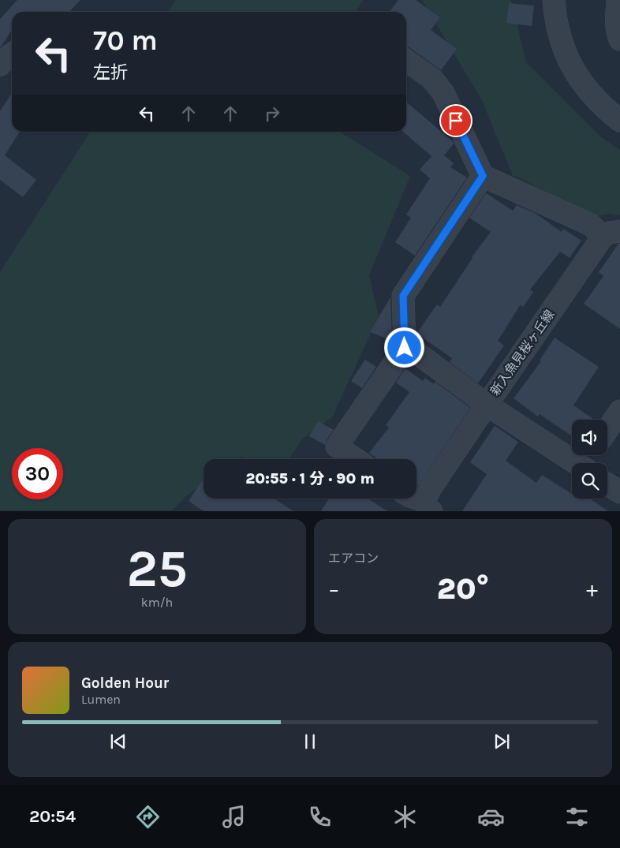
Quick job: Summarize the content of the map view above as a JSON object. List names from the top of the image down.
{
  "streets": {
    "street": ["新入魚見桜ヶ丘線"]
  },
  "page": {
    "turn": ["70 m", "左折"],
    "limit": "30",
    "trip": "20:55 · 1 分 · 90 m",
    "tile": [
      ["25", "km/h"],
      "エアコン"
    ],
    "heat": ["−", "20°", "+"],
    "song": ["Golden Hour", "Lumen"],
    "tabs": "20:54"
  }
}
